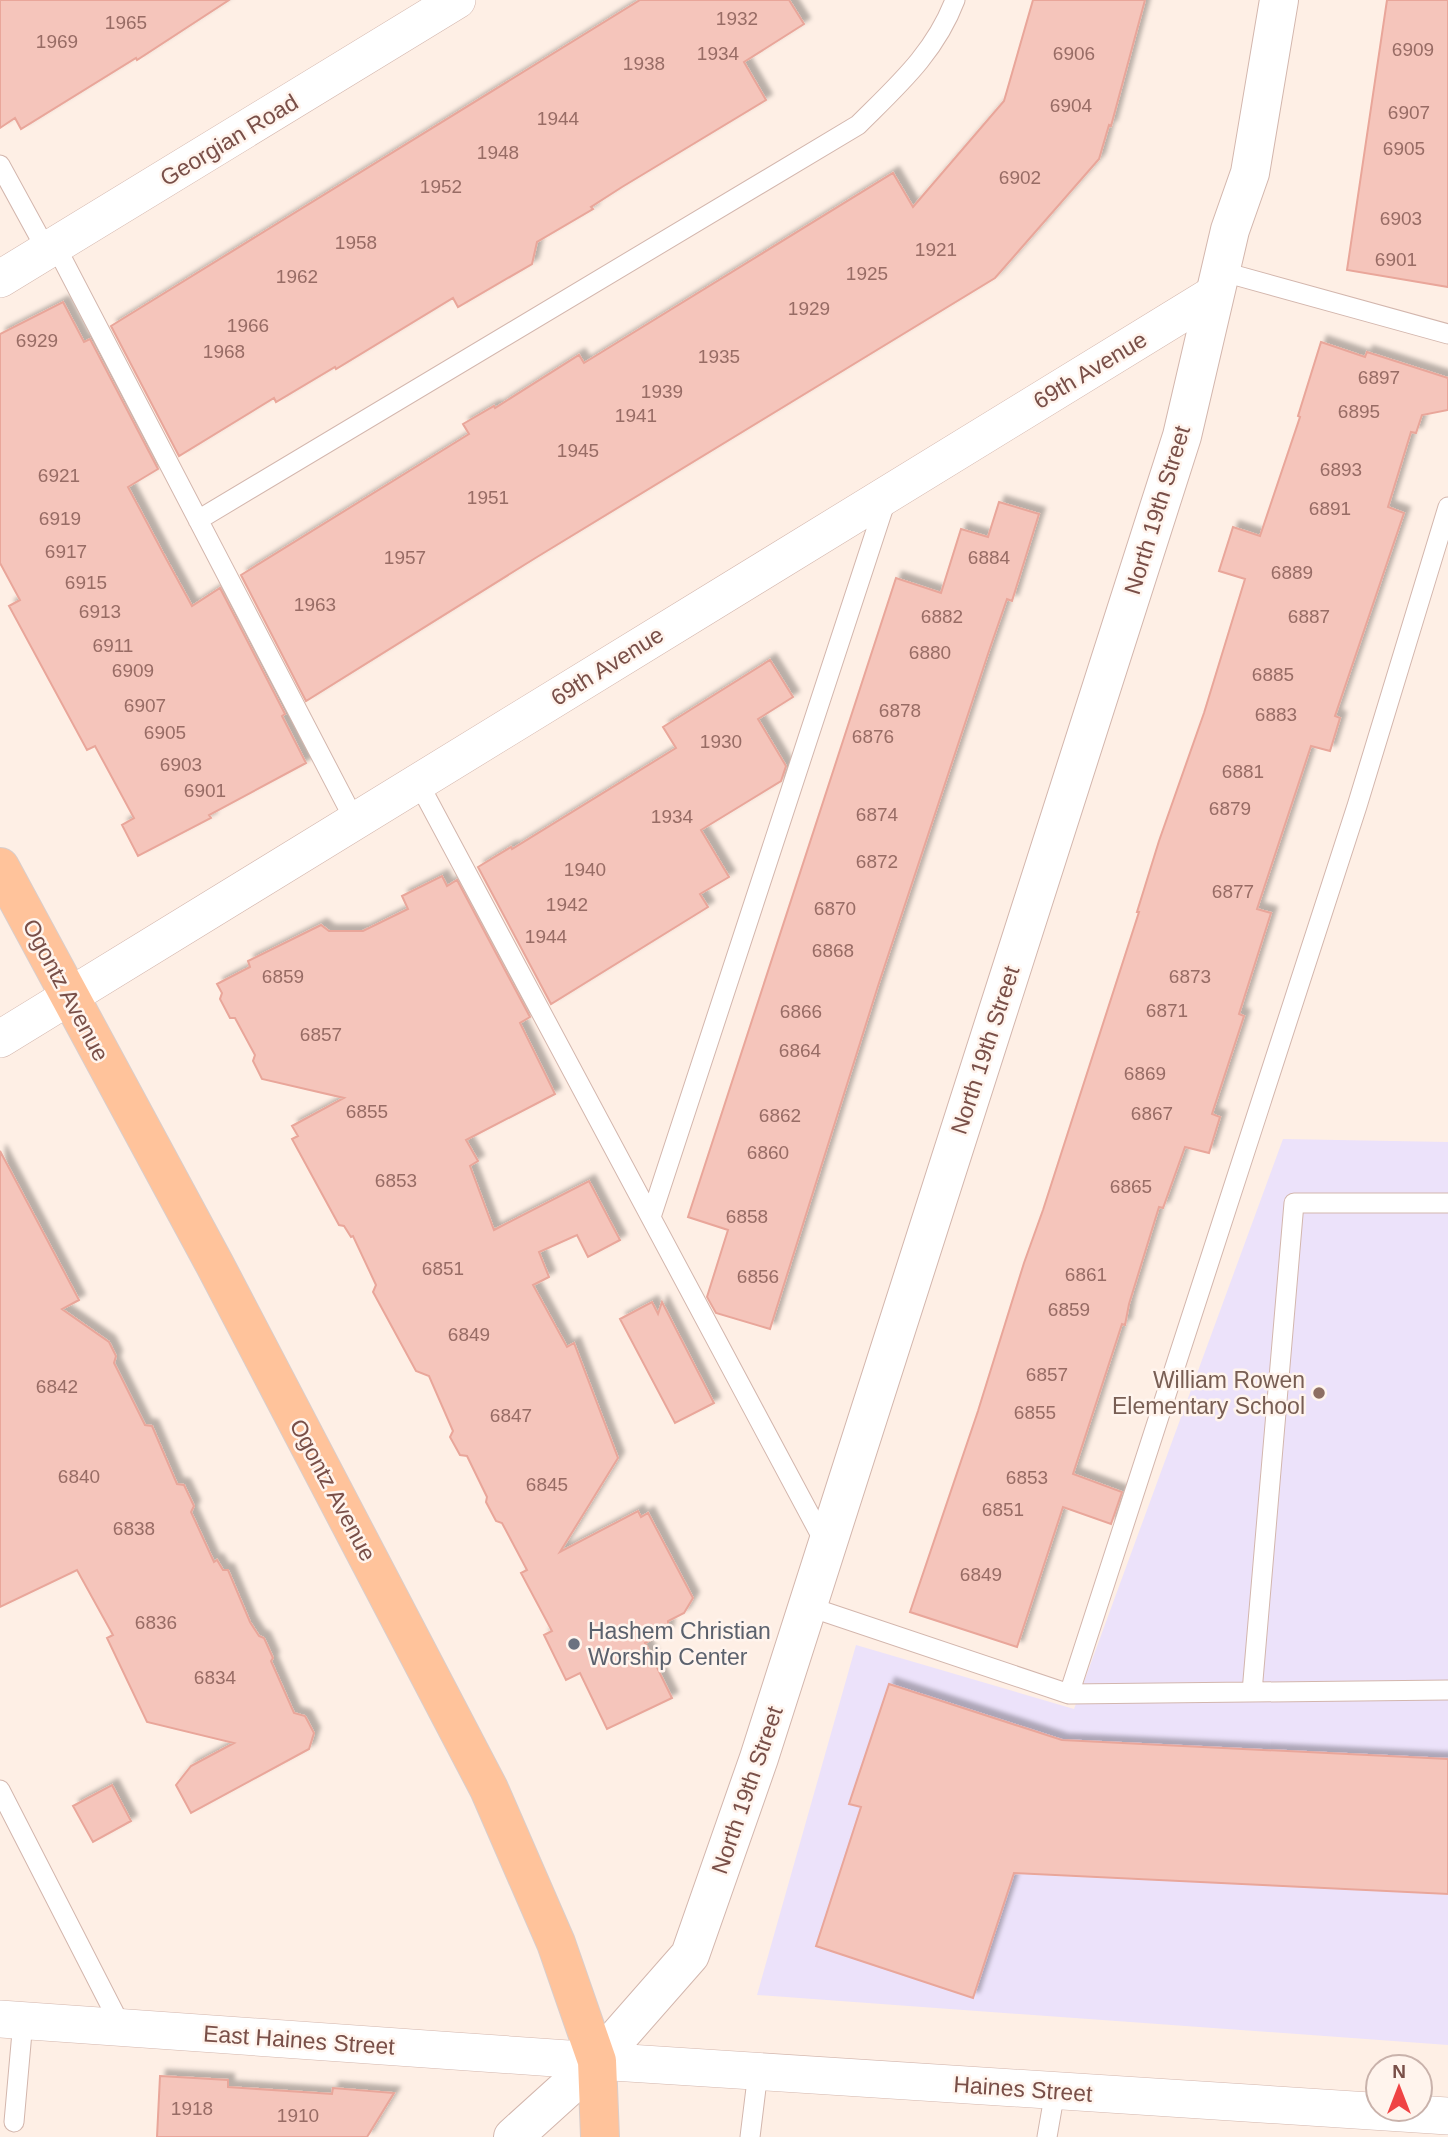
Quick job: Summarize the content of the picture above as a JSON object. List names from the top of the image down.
{
  "streets": {
    "main road": ["Ogontz Avenue"],
    "street": [
      "Georgian Road",
      "69th Avenue",
      "North 19th Street",
      "East Haines Street",
      "Haines Street"
    ]
  },
  "crossings": [
    ["69th Avenue", "North 19th Street"],
    ["69th Avenue", "Ogontz Avenue"],
    ["North 19th Street", "Ogontz Avenue"],
    ["North 19th Street", "East Haines Street"],
    ["North 19th Street", "Haines Street"],
    ["Ogontz Avenue", "East Haines Street"],
    ["Ogontz Avenue", "Haines Street"],
    ["East Haines Street", "Haines Street"]
  ],
  "places": ["William Rowen Elementary School", "Hashem Christian Worship Center"],
  "house_numbers": [
    "1932",
    "1965",
    "1969",
    "6909",
    "1934",
    "6906",
    "1938",
    "6904",
    "6907",
    "1944",
    "6905",
    "1948",
    "6902",
    "1952",
    "6903",
    "1958",
    "1921",
    "6901",
    "1925",
    "1962",
    "1929",
    "1966",
    "6929",
    "1968",
    "1935",
    "6897",
    "1939",
    "6895",
    "1941",
    "1945",
    "6893",
    "6921",
    "1951",
    "6891",
    "6919",
    "6917",
    "1957",
    "6884",
    "6889",
    "6915",
    "1963",
    "6913",
    "6882",
    "6887",
    "6911",
    "6880",
    "6909",
    "6885",
    "6907",
    "6878",
    "6883",
    "6905",
    "6876",
    "1930",
    "6903",
    "6881",
    "6901",
    "6879",
    "6874",
    "1934",
    "6872",
    "1940",
    "6877",
    "1942",
    "6870",
    "1944",
    "6868",
    "6859",
    "6873",
    "6871",
    "6866",
    "6857",
    "6864",
    "6869",
    "6855",
    "6867",
    "6862",
    "6860",
    "6853",
    "6865",
    "6858",
    "6851",
    "6861",
    "6856",
    "6859",
    "6849",
    "6857",
    "6842",
    "6855",
    "6847",
    "6840",
    "6853",
    "6845",
    "6851",
    "6838",
    "6849",
    "6836",
    "6834",
    "1918",
    "1910"
  ],
  "north": "top"
}
